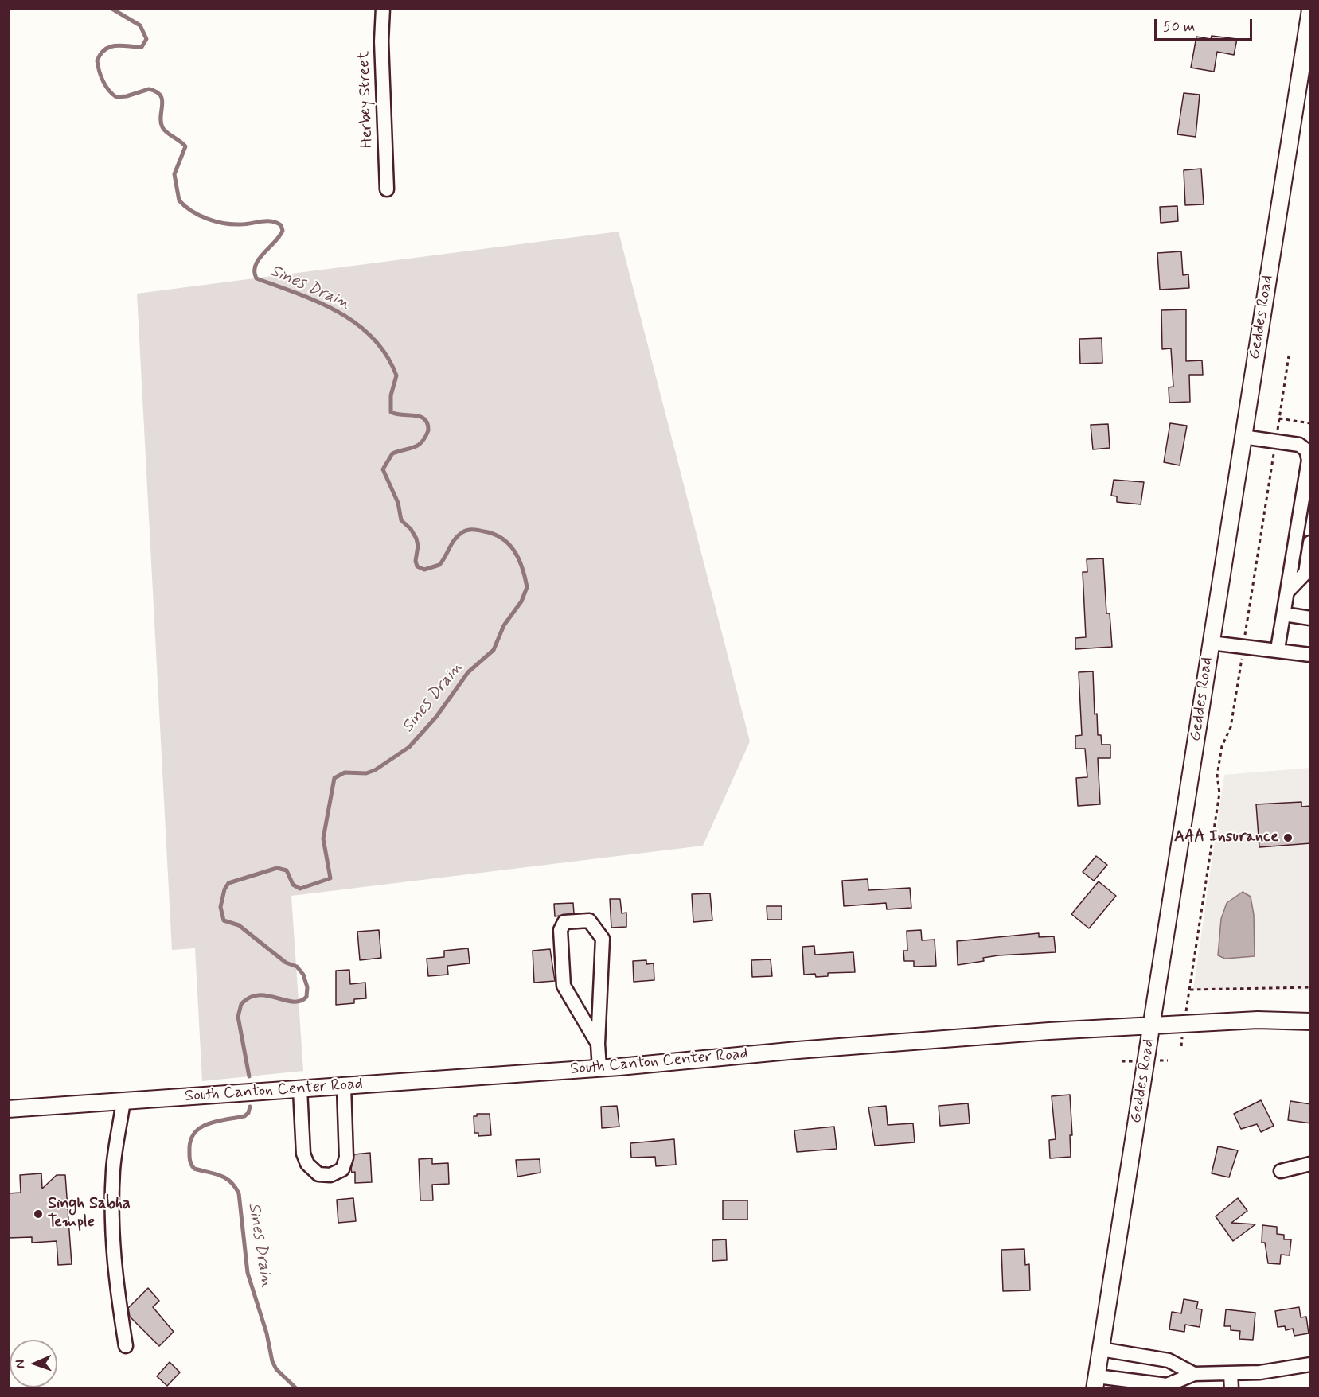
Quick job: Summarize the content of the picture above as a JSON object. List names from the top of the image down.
{
  "streets": {
    "main road": ["Geddes Road", "South Canton Center Road"],
    "street": ["Herbey Street"]
  },
  "crossings": [
    ["Geddes Road", "South Canton Center Road"]
  ],
  "water": ["Sines Drain"],
  "places": ["AAA Insurance", "Singh Sabha Temple"],
  "scale_bar": "50 m",
  "north": "left"
}
